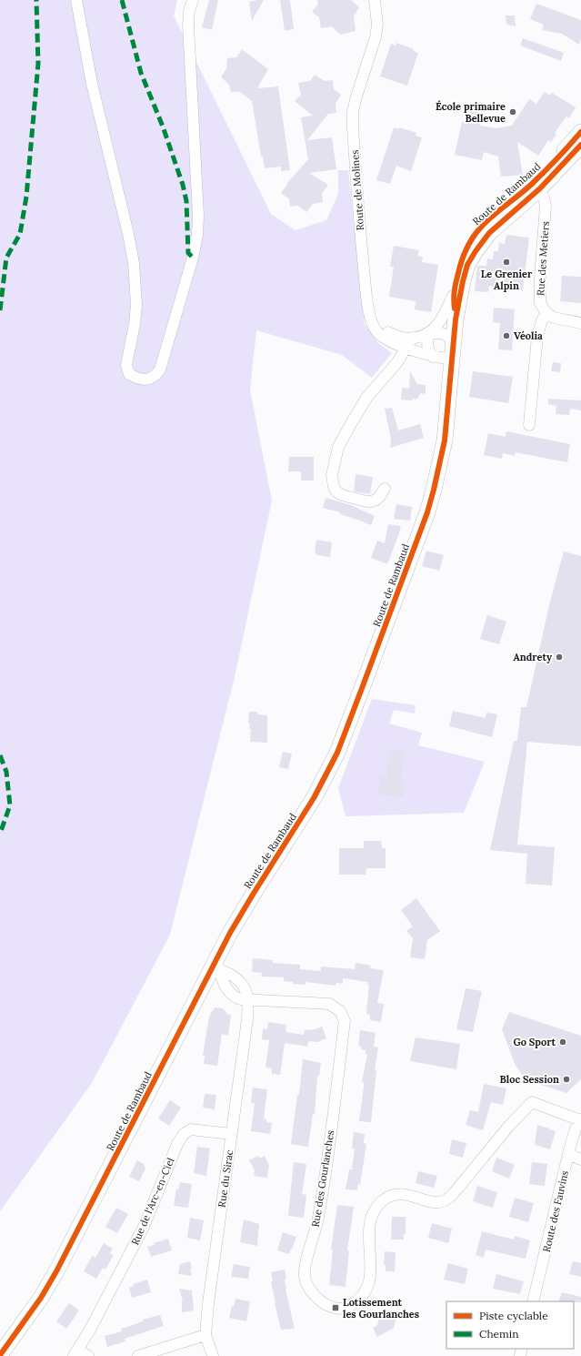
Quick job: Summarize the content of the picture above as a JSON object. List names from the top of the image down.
{
  "streets": {
    "street": [
      "Route de Molines",
      "Route de Rambaud",
      "Rue des Metiers",
      "Rue du Sirac",
      "Rue des Gourlanches",
      "Rue de l'Arc-en-Ciel",
      "Route des Fauvins"
    ]
  },
  "crossings": [
    ["Route de Molines", "Route de Rambaud"],
    ["Route de Rambaud", "Rue des Metiers"],
    ["Rue du Sirac", "Rue des Gourlanches"],
    ["Rue du Sirac", "Rue de l'Arc-en-Ciel"],
    ["Rue des Gourlanches", "Route des Fauvins"]
  ],
  "places": {
    "other": [
      "École primaire Bellevue",
      "Le Grenier Alpin",
      "Véolia",
      "Andrety",
      "Go Sport",
      "Bloc Session"
    ],
    "transit": ["Lotissement les Gourlanches"]
  },
  "legend": ["Piste cyclable", "Chemin"]
}
